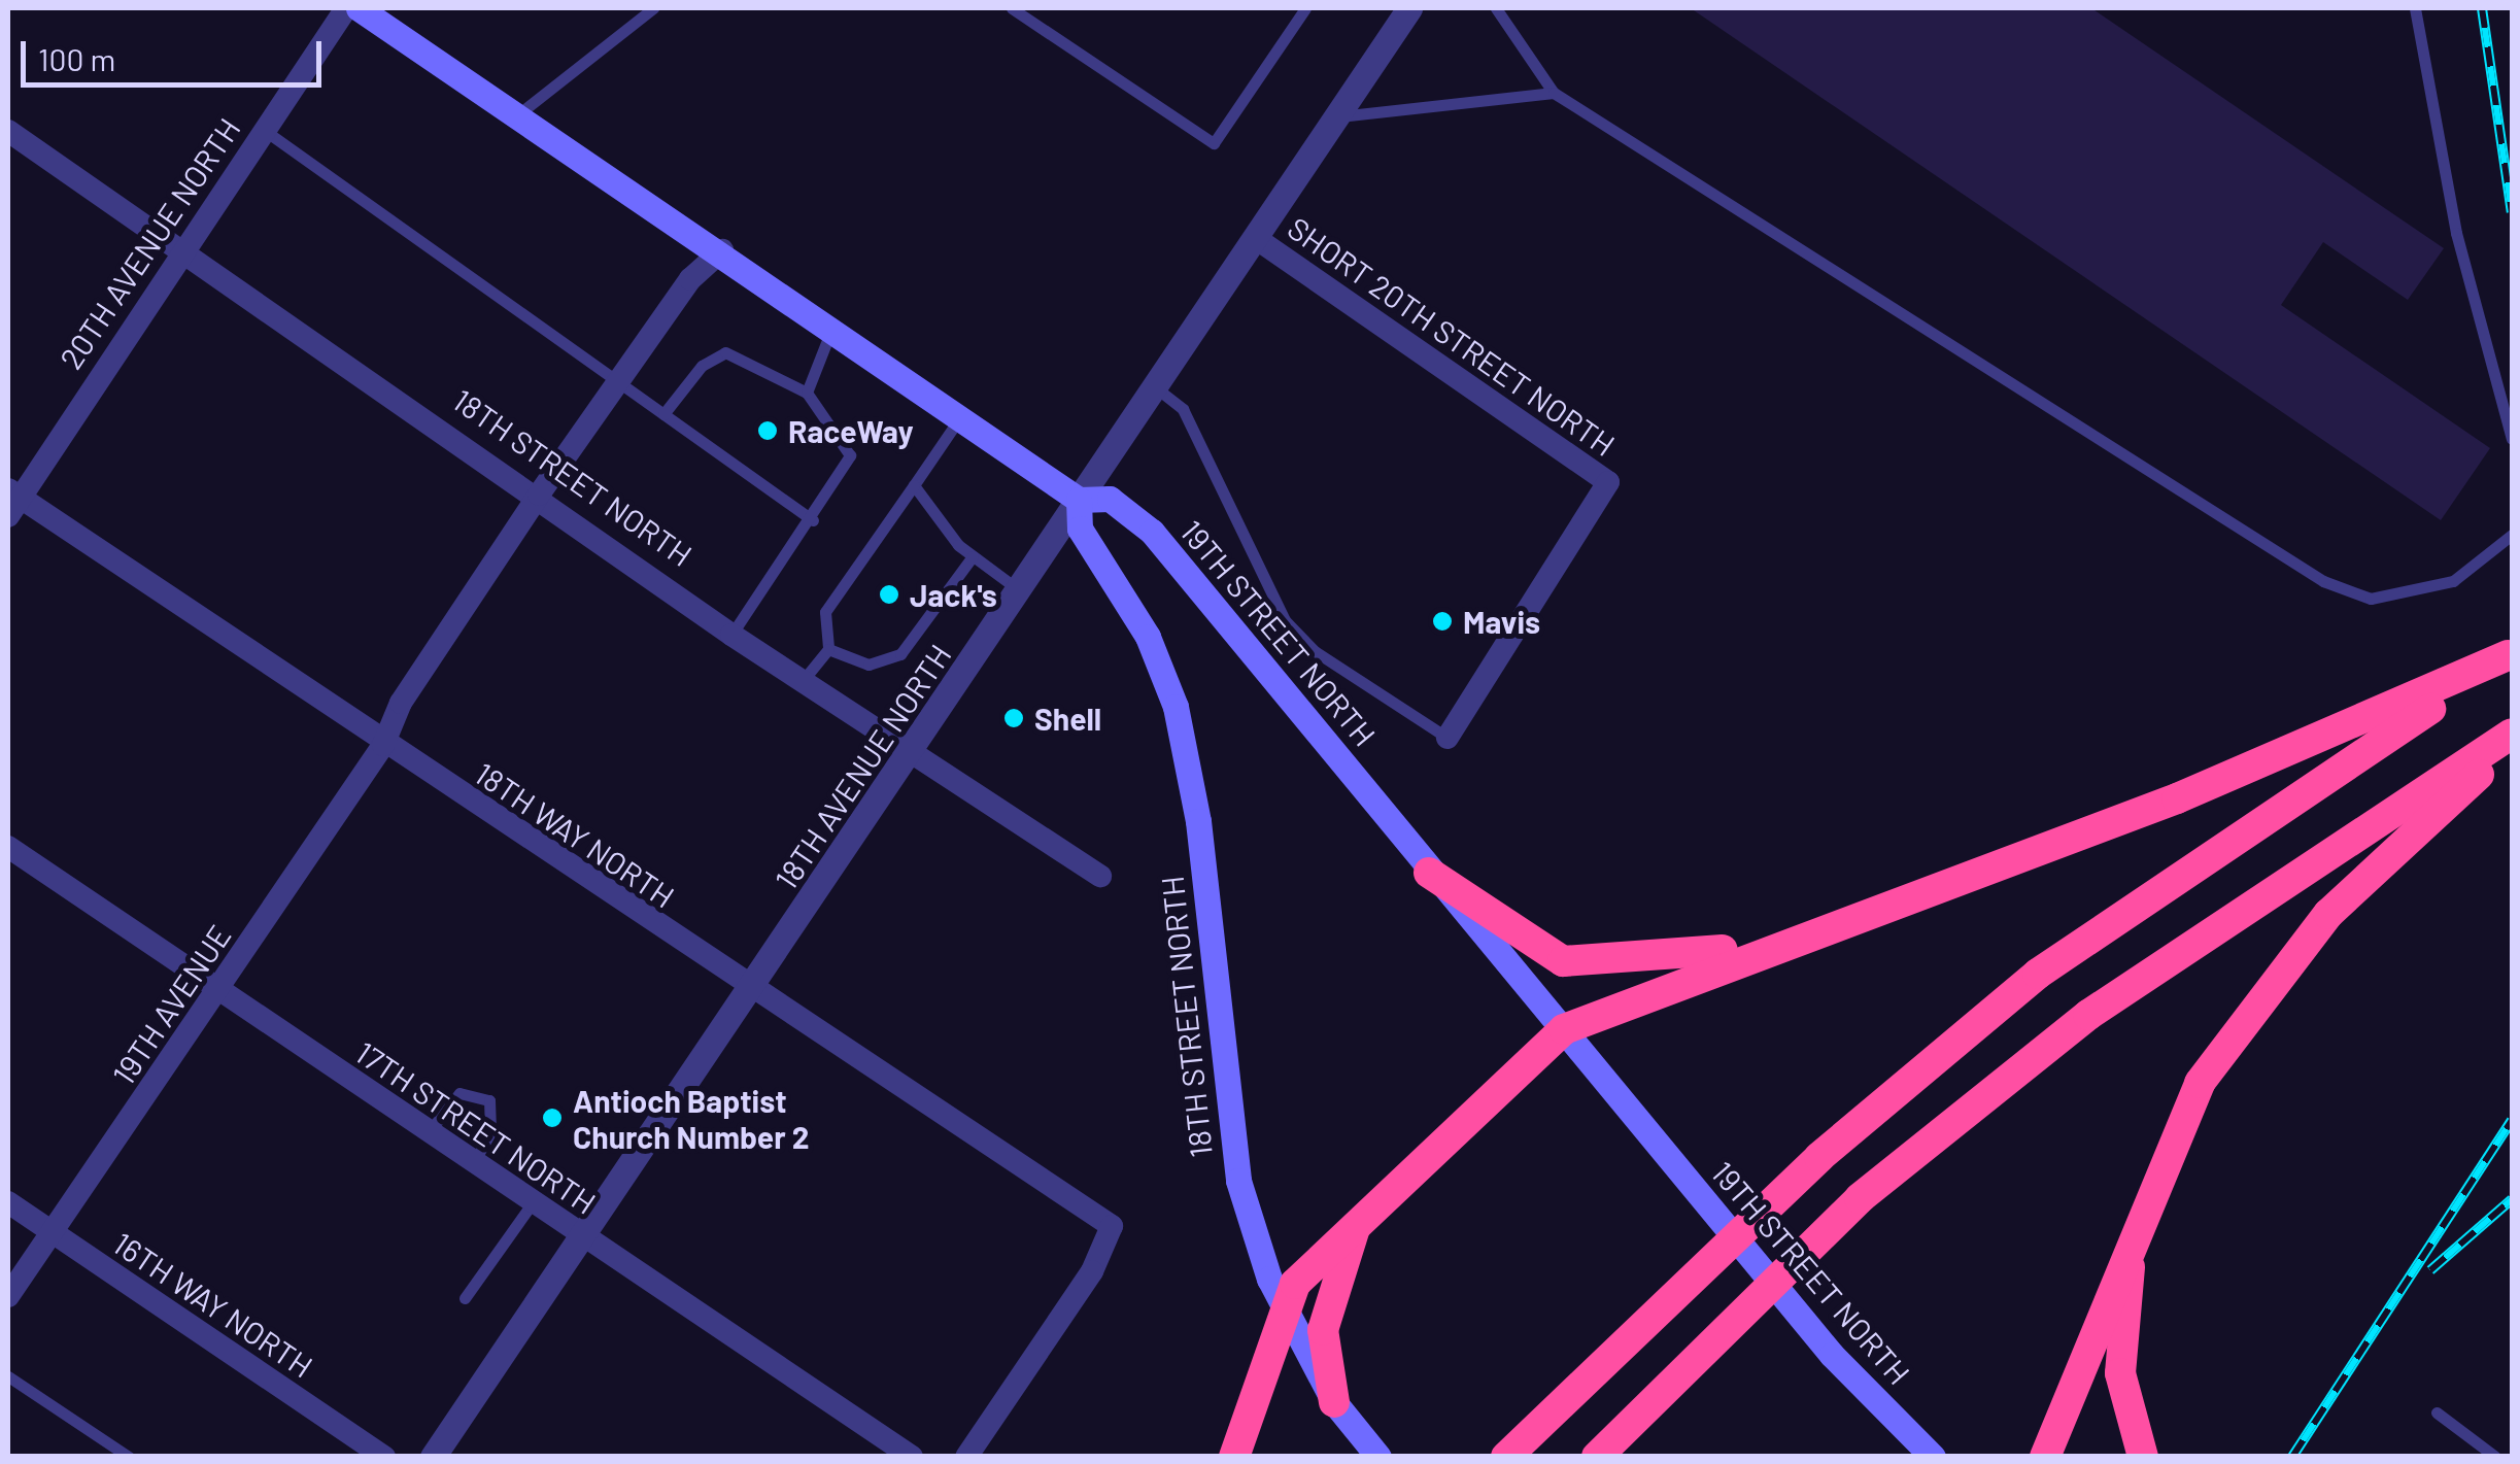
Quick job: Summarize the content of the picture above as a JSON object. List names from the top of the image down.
{
  "streets": {
    "main road": ["18TH STREET NORTH", "19TH STREET NORTH"],
    "street": [
      "20TH AVENUE NORTH",
      "SHORT 20TH STREET NORTH",
      "18TH AVENUE NORTH",
      "18TH WAY NORTH",
      "19TH AVENUE",
      "17TH STREET NORTH",
      "16TH WAY NORTH"
    ]
  },
  "crossings": [
    ["20TH AVENUE NORTH", "18TH STREET NORTH"],
    ["20TH AVENUE NORTH", "18TH WAY NORTH"],
    ["SHORT 20TH STREET NORTH", "18TH AVENUE NORTH"],
    ["18TH STREET NORTH", "19TH STREET NORTH"],
    ["18TH STREET NORTH", "18TH AVENUE NORTH"],
    ["18TH STREET NORTH", "19TH AVENUE"],
    ["19TH STREET NORTH", "18TH AVENUE NORTH"],
    ["19TH STREET NORTH", "19TH AVENUE"],
    ["18TH AVENUE NORTH", "18TH WAY NORTH"],
    ["18TH AVENUE NORTH", "17TH STREET NORTH"],
    ["18TH WAY NORTH", "19TH AVENUE"],
    ["19TH AVENUE", "17TH STREET NORTH"],
    ["19TH AVENUE", "16TH WAY NORTH"]
  ],
  "places": [
    "RaceWay",
    "Jack's",
    "Mavis",
    "Shell",
    "Antioch Baptist Church Number 2"
  ],
  "scale_bar": "100 m"
}
